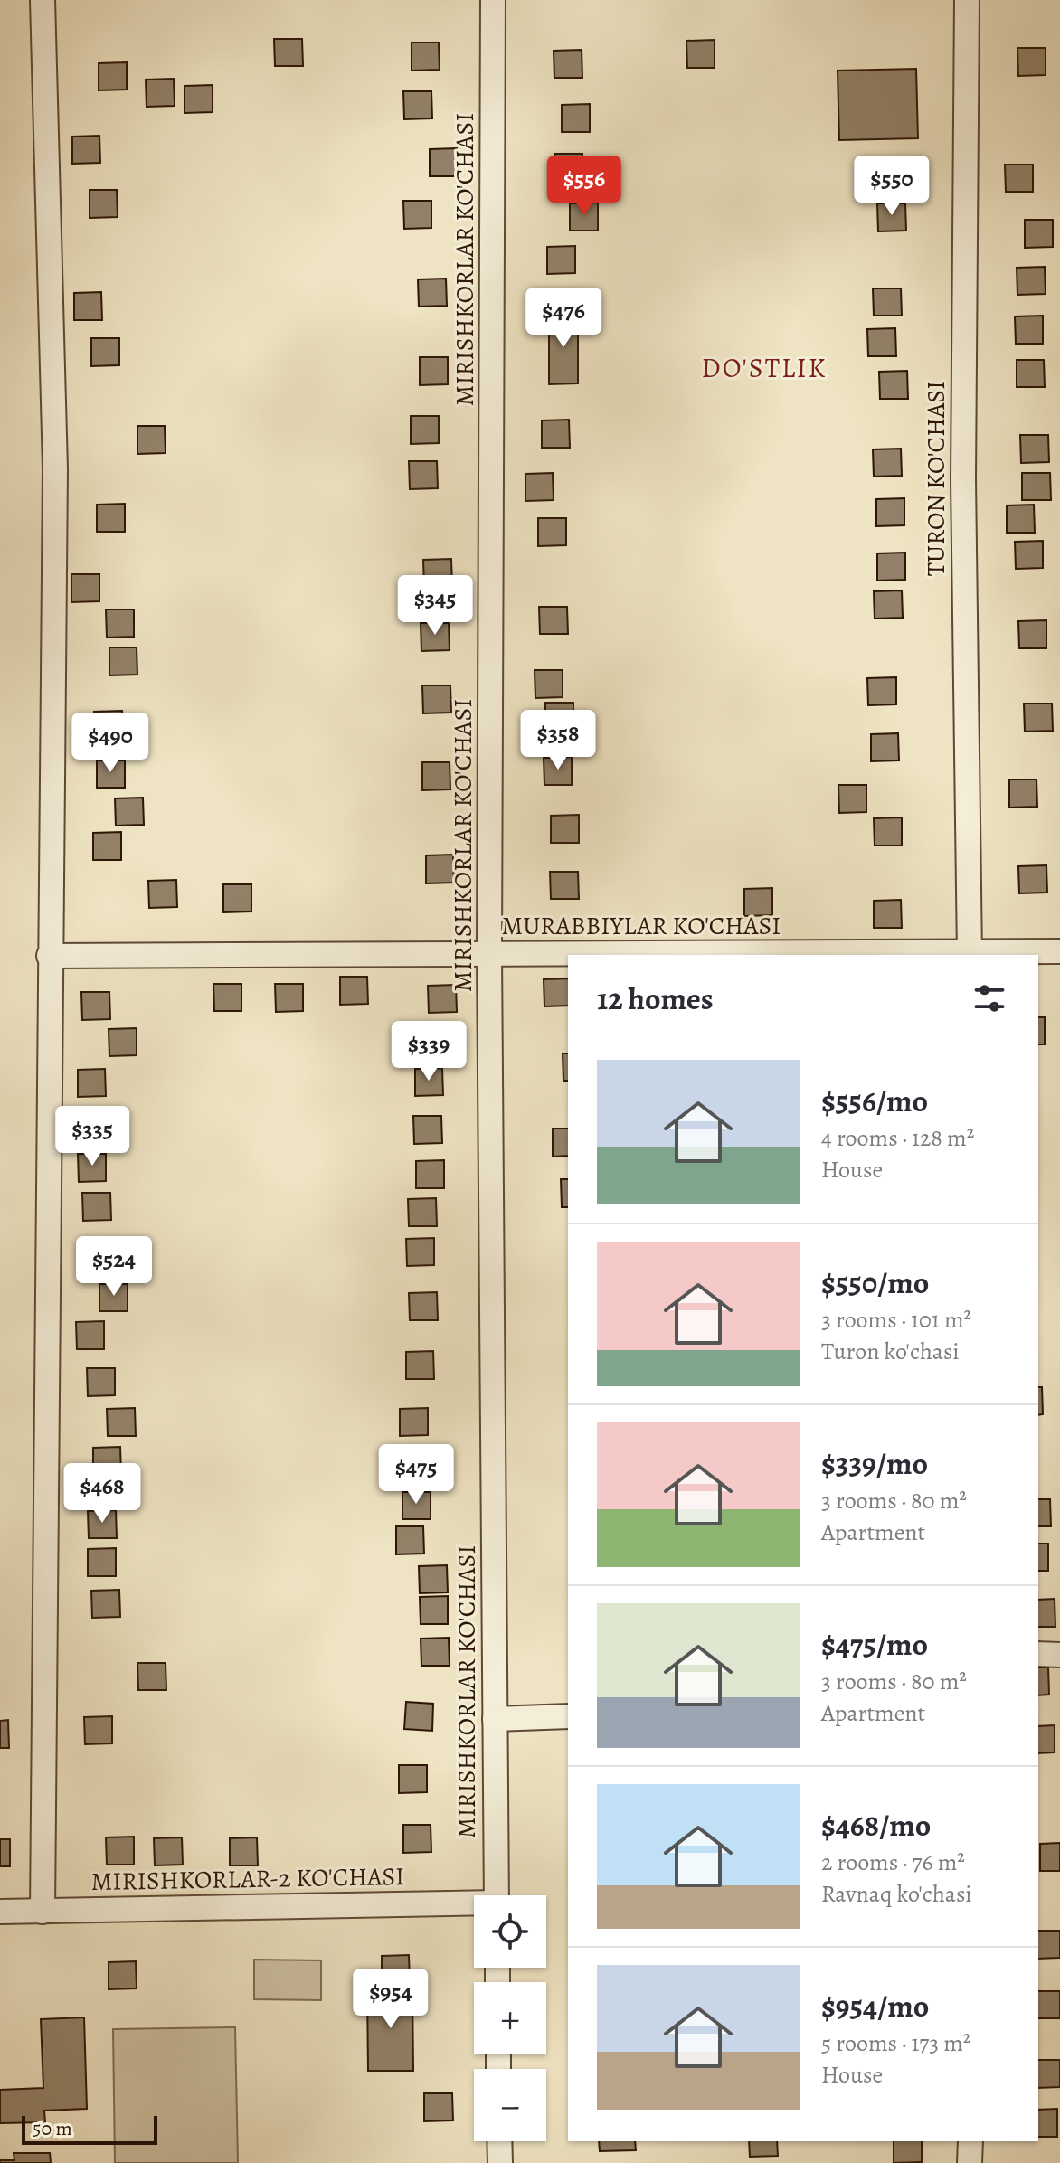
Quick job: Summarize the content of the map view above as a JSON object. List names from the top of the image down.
{
  "streets": {
    "street": [
      "MIRISHKORLAR KO'CHASI",
      "TURON KO'CHASI",
      "MURABBIYLAR KO'CHASI",
      "MIRISHKORLAR-2 KO'CHASI"
    ]
  },
  "crossings": [
    ["MIRISHKORLAR KO'CHASI", "MURABBIYLAR KO'CHASI"],
    ["TURON KO'CHASI", "MURABBIYLAR KO'CHASI"]
  ],
  "districts": ["DO'STLIK"],
  "scale_bar": "50 m",
  "page": {
    "price": [
      "$556",
      "$550",
      "$476",
      "$345",
      "$358",
      "$490",
      "$339",
      "$335",
      "$524",
      "$475",
      "$468",
      "$954"
    ],
    "heading": "12 homes",
    "list": [
      {
        "name": "$556/mo",
        "note": "4 rooms · 128 m² · House"
      },
      {
        "name": "$550/mo",
        "note": "3 rooms · 101 m² · Turon ko'chasi"
      },
      {
        "name": "$339/mo",
        "note": "3 rooms · 80 m² · Apartment"
      },
      {
        "name": "$475/mo",
        "note": "3 rooms · 80 m² · Apartment"
      },
      {
        "name": "$468/mo",
        "note": "2 rooms · 76 m² · Ravnaq ko'chasi"
      },
      {
        "name": "$954/mo",
        "note": "5 rooms · 173 m² · House"
      }
    ],
    "map_buttons": ["+", "−"],
    "scale": "50 m"
  }
}
